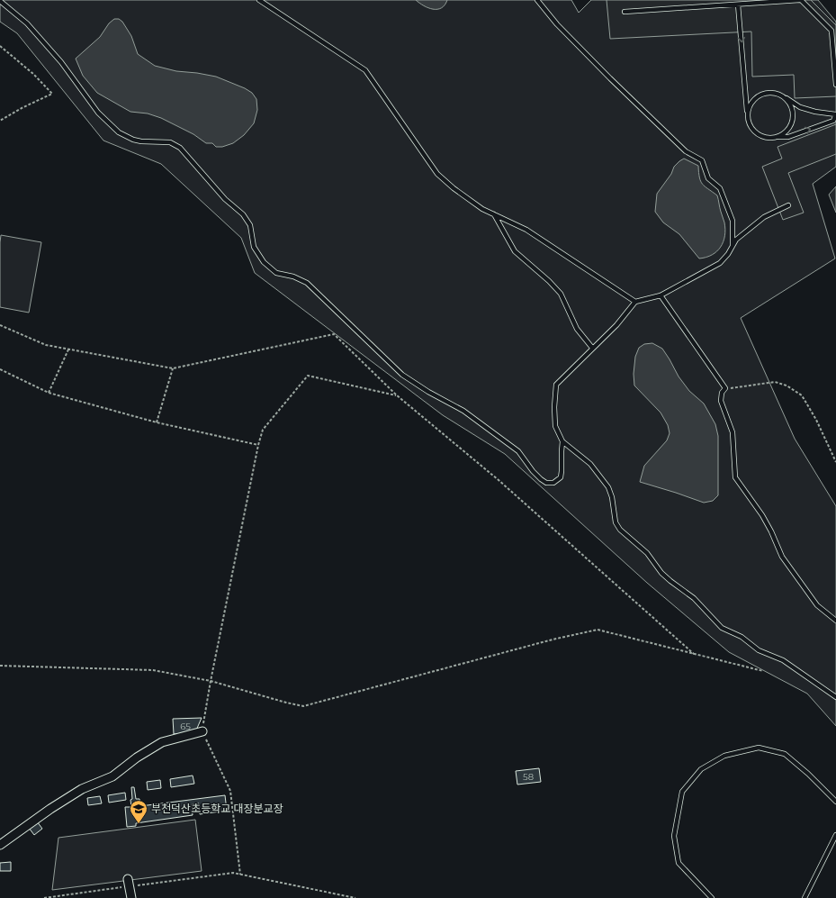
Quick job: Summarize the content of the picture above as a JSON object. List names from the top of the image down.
{
  "places": {
    "school or university": ["부천덕산초등학교 대장분교장"]
  },
  "house_numbers": ["65", "58"]
}
